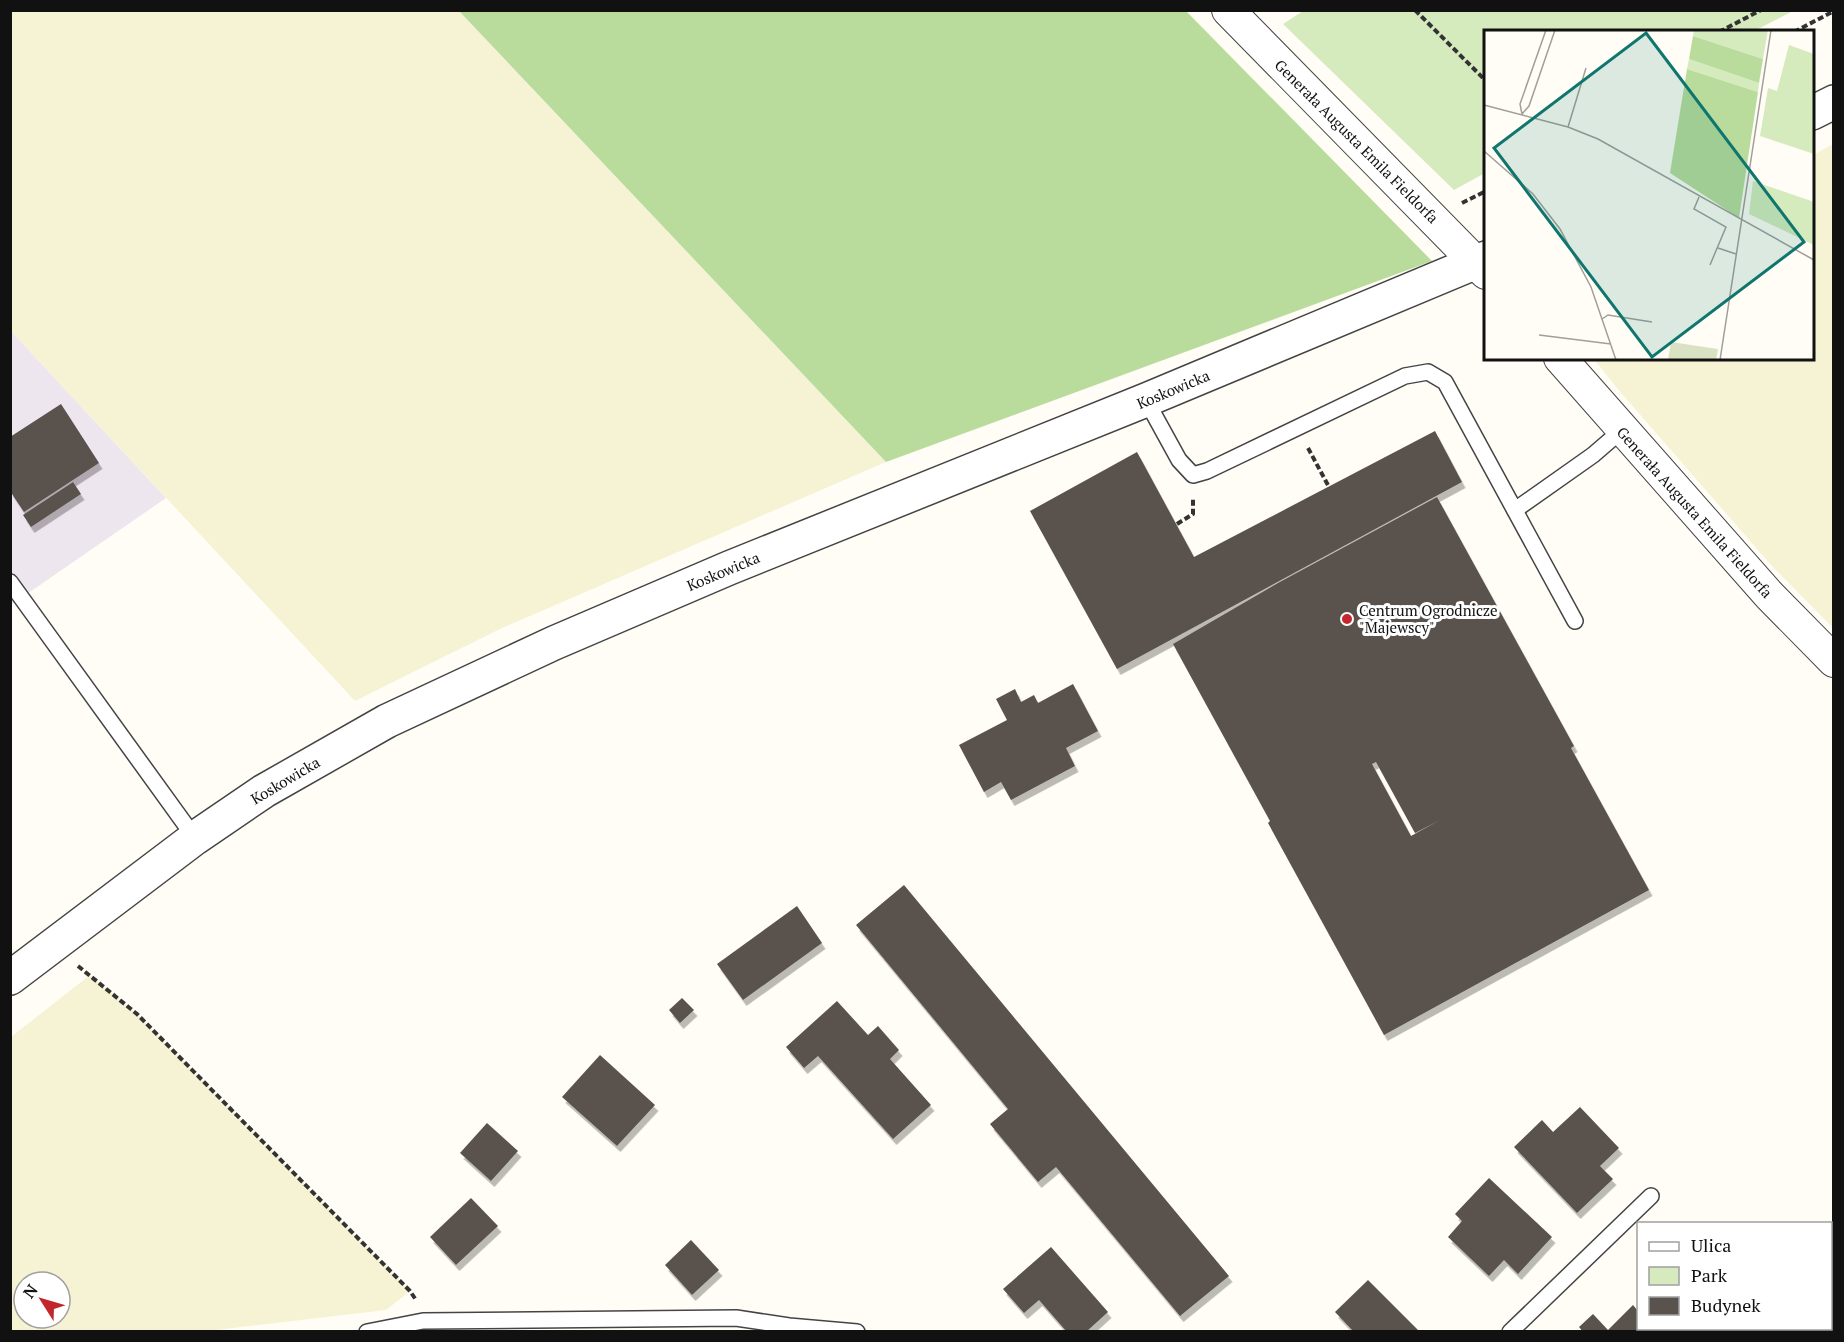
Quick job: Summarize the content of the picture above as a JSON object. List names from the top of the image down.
{
  "streets": {
    "street": ["Generała Augusta Emila Fieldorfa", "Koskowicka"]
  },
  "crossings": [
    ["Generała Augusta Emila Fieldorfa", "Koskowicka"]
  ],
  "places": ["Centrum Ogrodnicze \"Majewscy\""],
  "legend": ["Ulica", "Park", "Budynek"],
  "north": "top left"
}
